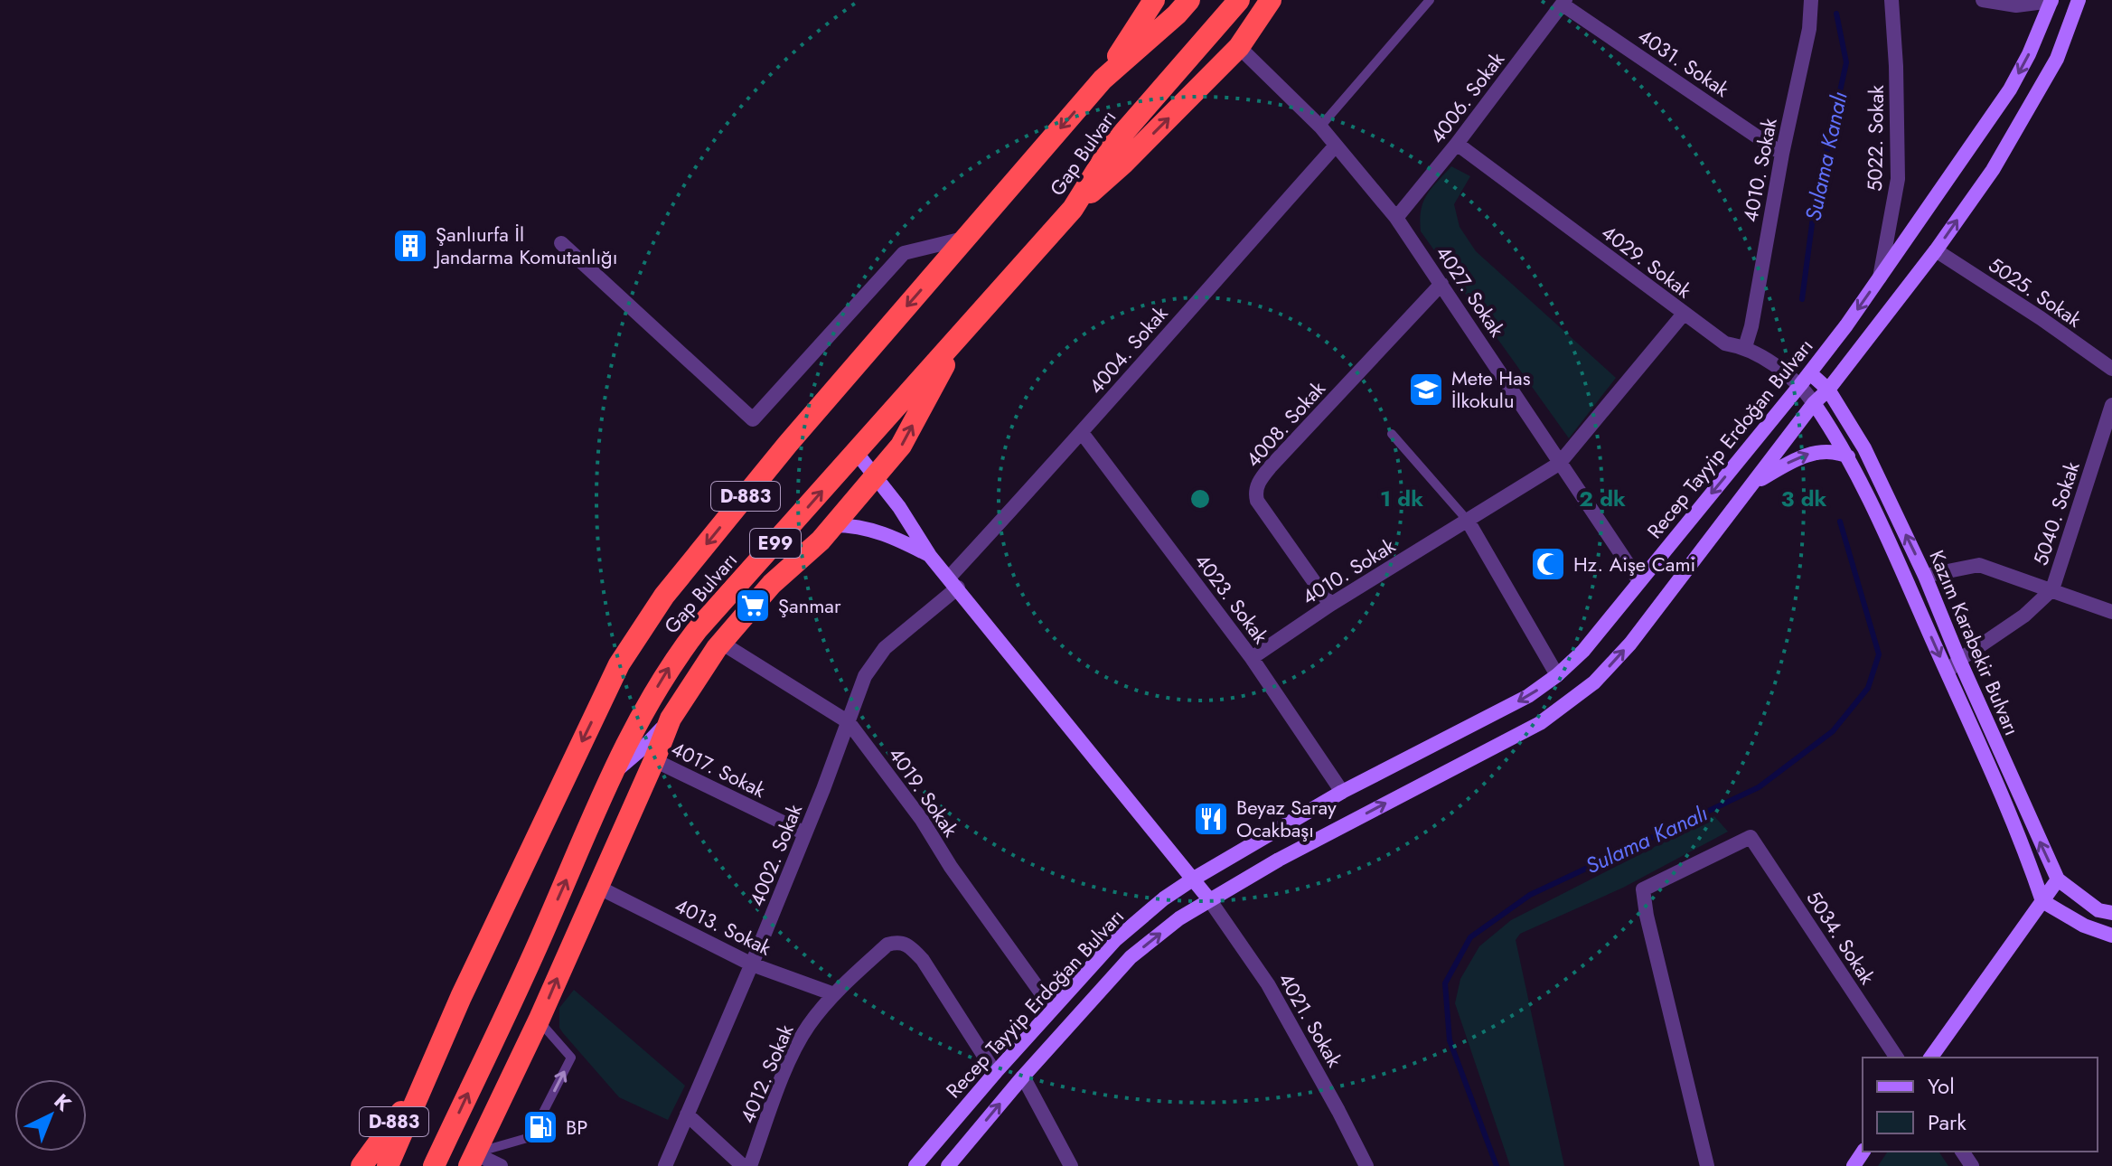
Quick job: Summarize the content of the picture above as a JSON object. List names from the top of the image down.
{
  "streets": {
    "highway": ["Gap Bulvarı", "D-883", "E99"],
    "main road": ["Recep Tayyip Erdoğan Bulvarı", "Kazım Karabekir Bulvarı"],
    "street": [
      "4031. Sokak",
      "4006. Sokak",
      "5022. Sokak",
      "4010. Sokak",
      "4029. Sokak",
      "4027. Sokak",
      "5025. Sokak",
      "4004. Sokak",
      "4008. Sokak",
      "5040. Sokak",
      "4023. Sokak",
      "4017. Sokak",
      "4019. Sokak",
      "4002. Sokak",
      "4013. Sokak",
      "5034. Sokak",
      "4021. Sokak",
      "4012. Sokak"
    ]
  },
  "crossings": [
    ["4031. Sokak", "4006. Sokak"],
    ["4031. Sokak", "4010. Sokak"],
    ["4006. Sokak", "4029. Sokak"],
    ["4006. Sokak", "4027. Sokak"],
    ["5022. Sokak", "Recep Tayyip Erdoğan Bulvarı"],
    ["Gap Bulvarı", "D-883"],
    ["4010. Sokak", "4029. Sokak"],
    ["4010. Sokak", "4027. Sokak"],
    ["4010. Sokak", "4008. Sokak"],
    ["4010. Sokak", "4023. Sokak"],
    ["4029. Sokak", "Recep Tayyip Erdoğan Bulvarı"],
    ["4029. Sokak", "Kazım Karabekir Bulvarı"],
    ["4027. Sokak", "4004. Sokak"],
    ["4027. Sokak", "4008. Sokak"],
    ["4027. Sokak", "Recep Tayyip Erdoğan Bulvarı"],
    ["5025. Sokak", "Recep Tayyip Erdoğan Bulvarı"],
    ["4004. Sokak", "4023. Sokak"],
    ["4004. Sokak", "4002. Sokak"],
    ["Recep Tayyip Erdoğan Bulvarı", "4023. Sokak"],
    ["Recep Tayyip Erdoğan Bulvarı", "Kazım Karabekir Bulvarı"],
    ["Recep Tayyip Erdoğan Bulvarı", "4019. Sokak"],
    ["Recep Tayyip Erdoğan Bulvarı", "4021. Sokak"],
    ["Recep Tayyip Erdoğan Bulvarı", "4012. Sokak"],
    ["5040. Sokak", "Kazım Karabekir Bulvarı"],
    ["4017. Sokak", "4002. Sokak"],
    ["4019. Sokak", "4002. Sokak"],
    ["4002. Sokak", "4013. Sokak"],
    ["4013. Sokak", "4012. Sokak"]
  ],
  "water": ["Sulama Kanalı"],
  "places": {
    "building": ["Şanlıurfa İl Jandarma Komutanlığı"],
    "school or university": ["Mete Has İlkokulu"],
    "mosque": ["Hz. Aişe Cami"],
    "supermarket": ["Şanmar"],
    "restaurant": ["Beyaz Saray Ocakbaşı"],
    "fuel station": ["BP"]
  },
  "legend": ["Yol", "Park"],
  "north": "top right",
  "rings": ["1 dk", "2 dk", "3 dk"]
}
